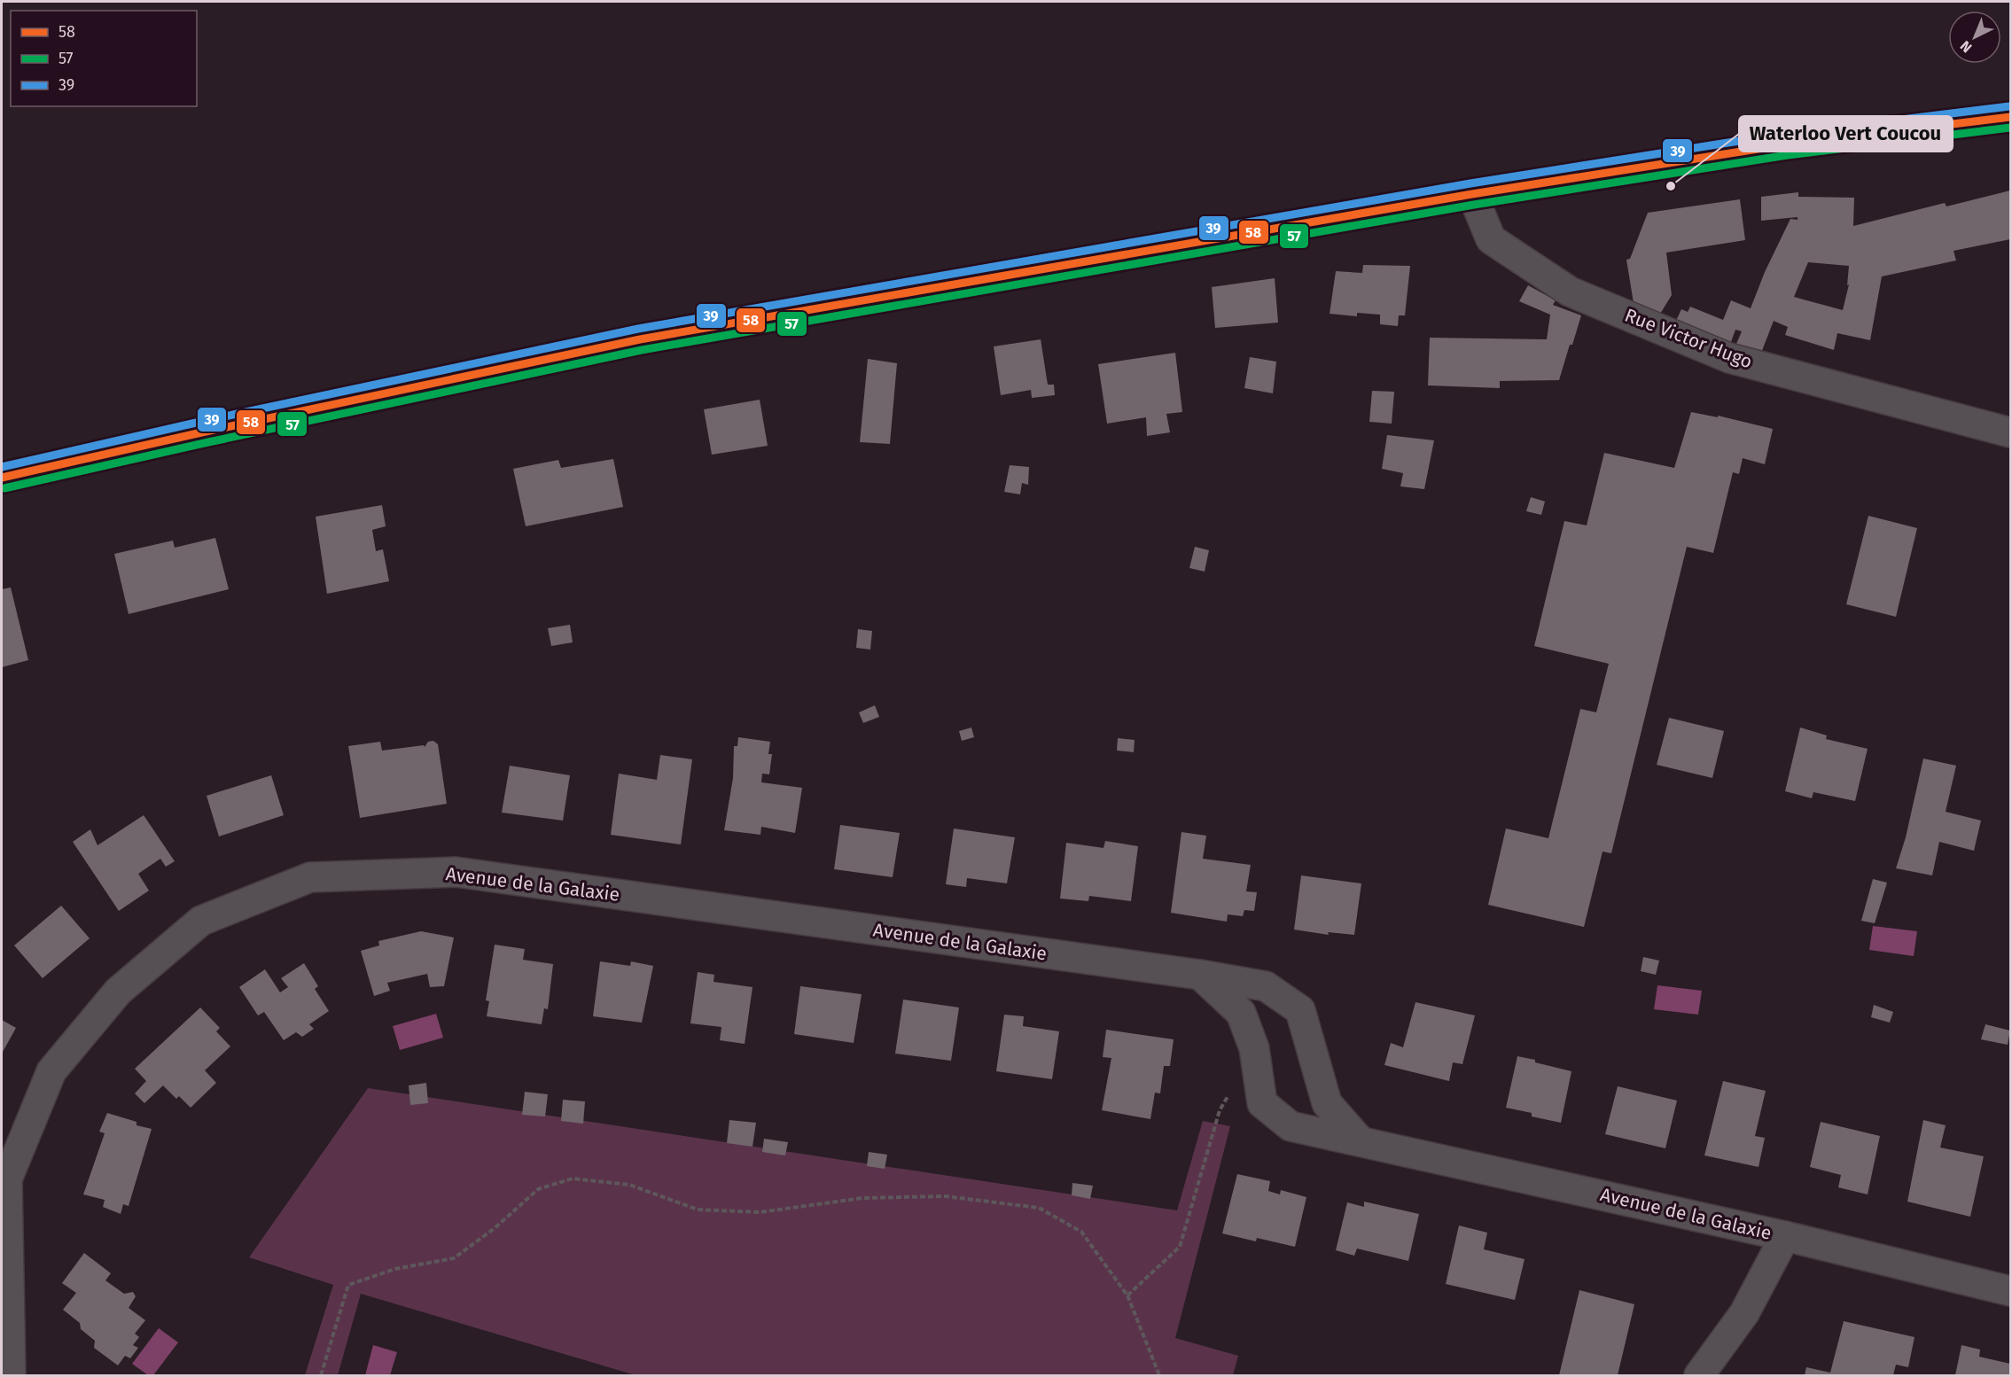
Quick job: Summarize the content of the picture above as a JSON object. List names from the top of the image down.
{
  "streets": {
    "street": ["Rue Victor Hugo", "Avenue de la Galaxie"]
  },
  "places": ["Waterloo Vert Coucou"],
  "lines": ["transit line 39", "transit line 58", "transit line 57"],
  "legend": ["58", "57", "39"],
  "north": "bottom left"
}
